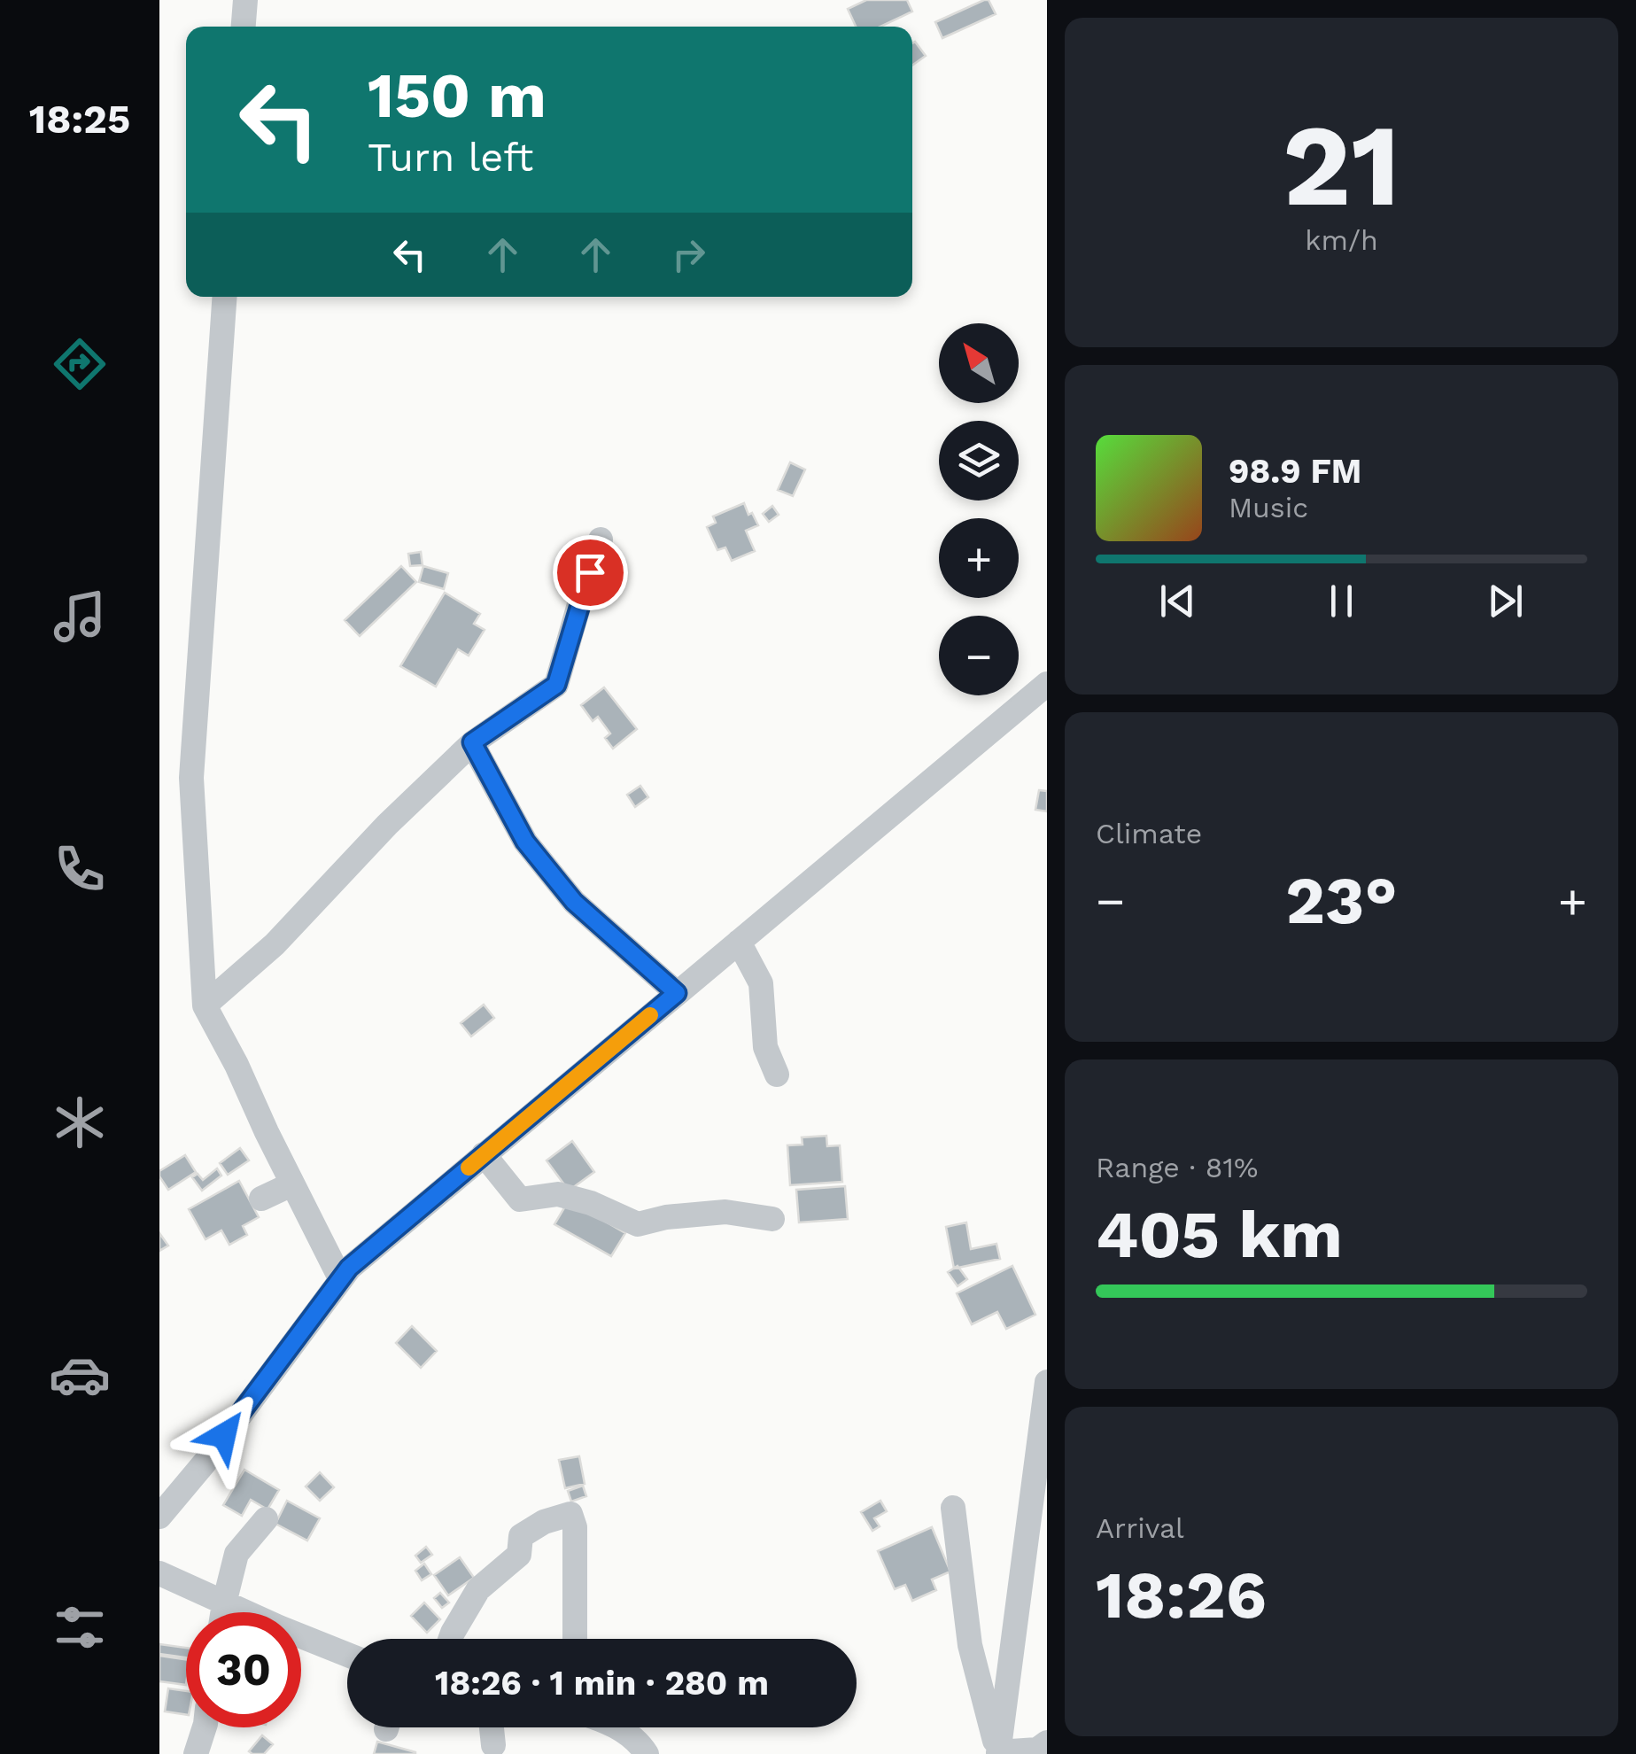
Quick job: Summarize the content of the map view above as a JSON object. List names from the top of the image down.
{
  "north": "top left",
  "page": {
    "tabs": "18:25",
    "tile": [
      ["21", "km/h"],
      "Climate",
      ["Range · 81%", "405 km"],
      ["Arrival", "18:26"]
    ],
    "turn": ["150 m", "Turn left"],
    "map_buttons": ["+", "−"],
    "song": ["98.9 FM", "Music"],
    "heat": ["−", "23°", "+"],
    "limit": "30",
    "trip": "18:26 · 1 min · 280 m"
  }
}
